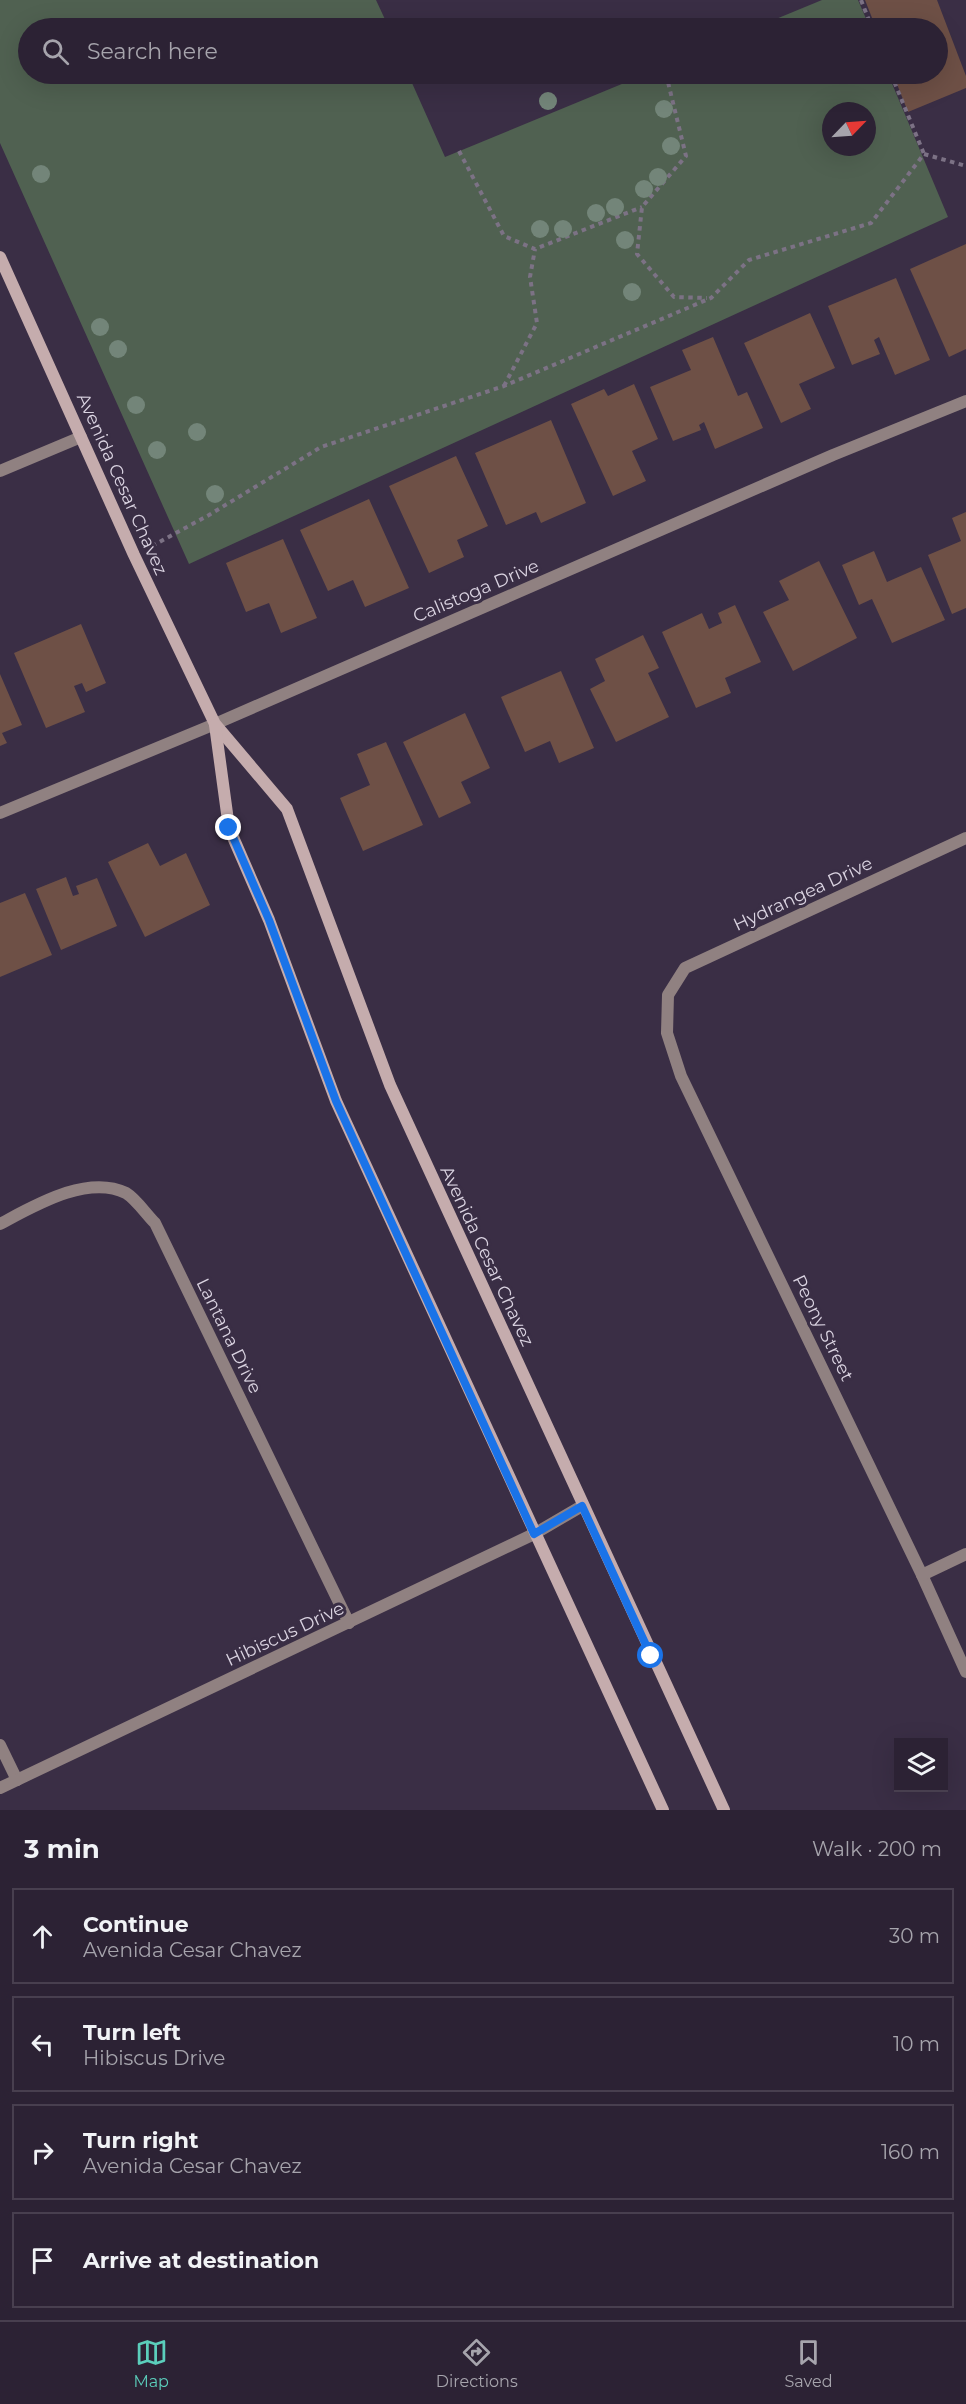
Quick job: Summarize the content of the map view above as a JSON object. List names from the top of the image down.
{
  "streets": {
    "street": [
      "Avenida Cesar Chavez",
      "Calistoga Drive",
      "Hydrangea Drive",
      "Peony Street",
      "Lantana Drive",
      "Hibiscus Drive"
    ]
  },
  "crossings": [
    ["Avenida Cesar Chavez", "Calistoga Drive"],
    ["Avenida Cesar Chavez", "Hibiscus Drive"],
    ["Hydrangea Drive", "Peony Street"],
    ["Lantana Drive", "Hibiscus Drive"]
  ],
  "north": "top right",
  "page": {
    "search": "Search here",
    "heading": ["3 min", "Walk · 200 m"],
    "list": [
      ["Continue", "Avenida Cesar Chavez", "30 m"],
      ["Turn left", "Hibiscus Drive", "10 m"],
      ["Turn right", "Avenida Cesar Chavez", "160 m"],
      "Arrive at destination"
    ],
    "nav": ["Map", "Directions", "Saved"]
  }
}
